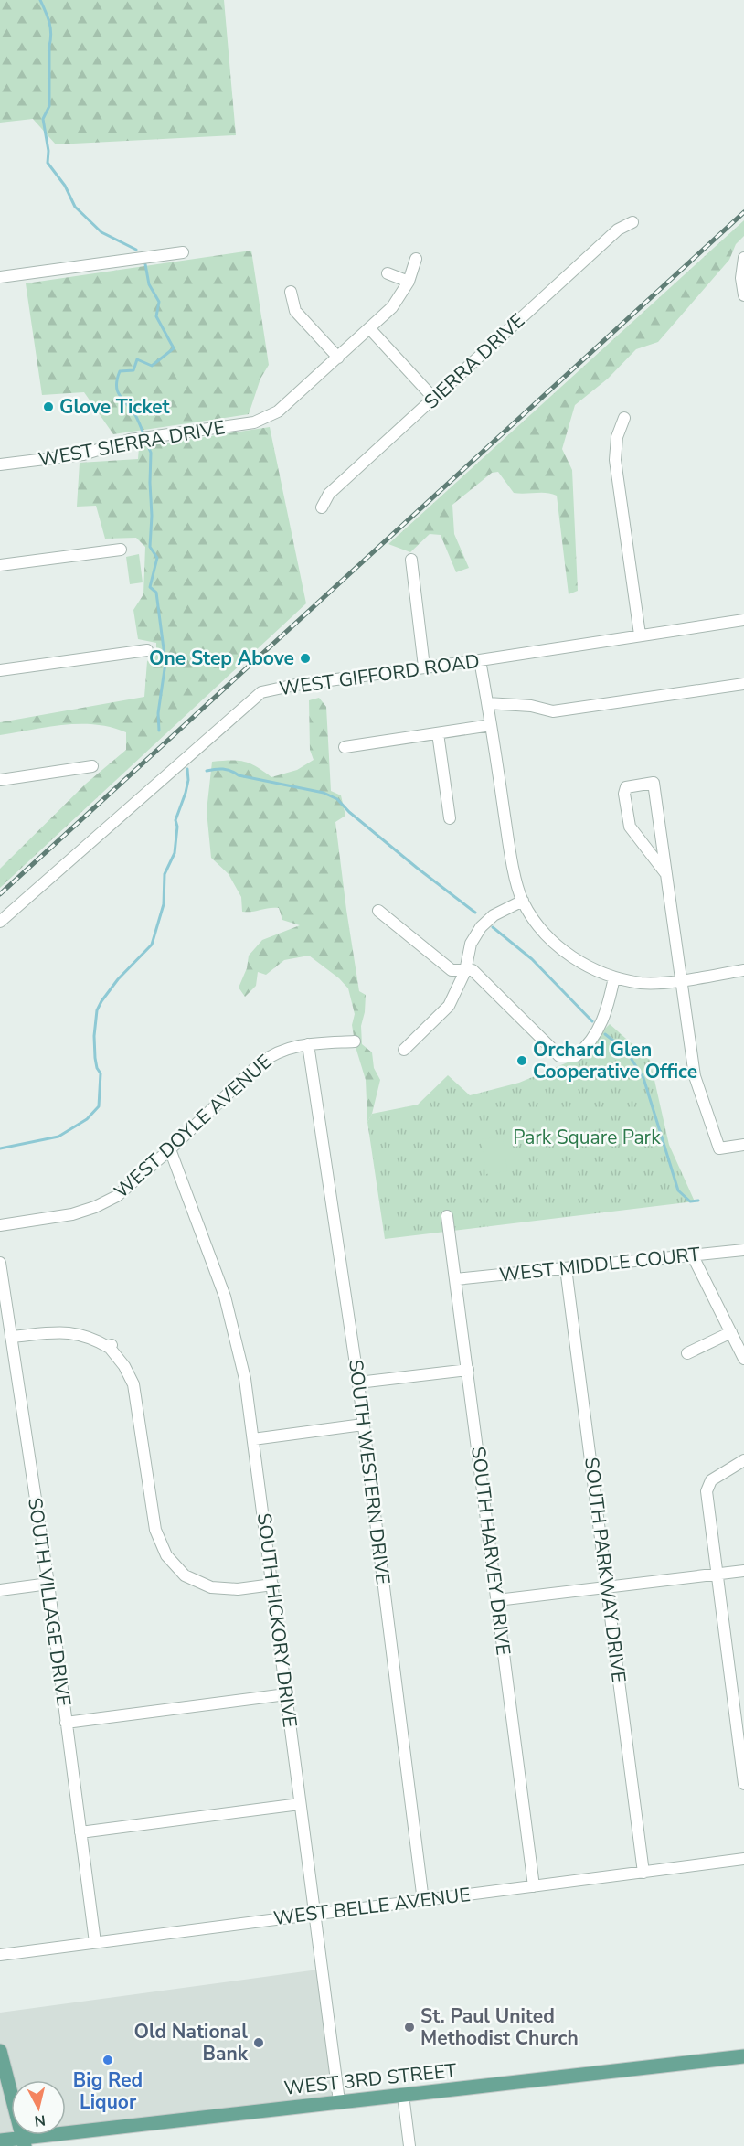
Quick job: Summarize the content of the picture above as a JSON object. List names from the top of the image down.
{
  "streets": {
    "main road": ["WEST 3RD STREET"],
    "street": [
      "SIERRA DRIVE",
      "WEST SIERRA DRIVE",
      "WEST GIFFORD ROAD",
      "WEST DOYLE AVENUE",
      "WEST MIDDLE COURT",
      "SOUTH WESTERN DRIVE",
      "SOUTH HARVEY DRIVE",
      "SOUTH PARKWAY DRIVE",
      "SOUTH VILLAGE DRIVE",
      "SOUTH HICKORY DRIVE",
      "WEST BELLE AVENUE"
    ]
  },
  "crossings": [
    ["WEST DOYLE AVENUE", "SOUTH WESTERN DRIVE"],
    ["WEST DOYLE AVENUE", "SOUTH HICKORY DRIVE"],
    ["WEST MIDDLE COURT", "SOUTH HARVEY DRIVE"],
    ["WEST MIDDLE COURT", "SOUTH PARKWAY DRIVE"],
    ["SOUTH WESTERN DRIVE", "WEST BELLE AVENUE"],
    ["SOUTH HARVEY DRIVE", "WEST BELLE AVENUE"],
    ["SOUTH PARKWAY DRIVE", "WEST BELLE AVENUE"],
    ["SOUTH VILLAGE DRIVE", "WEST BELLE AVENUE"],
    ["SOUTH HICKORY DRIVE", "WEST BELLE AVENUE"],
    ["SOUTH HICKORY DRIVE", "WEST 3RD STREET"]
  ],
  "parks": ["Park Square Park"],
  "places": [
    "Glove Ticket",
    "One Step Above",
    "Orchard Glen Cooperative Office",
    "St. Paul United Methodist Church",
    "Old National Bank",
    "Big Red Liquor"
  ],
  "north": "bottom"
}
